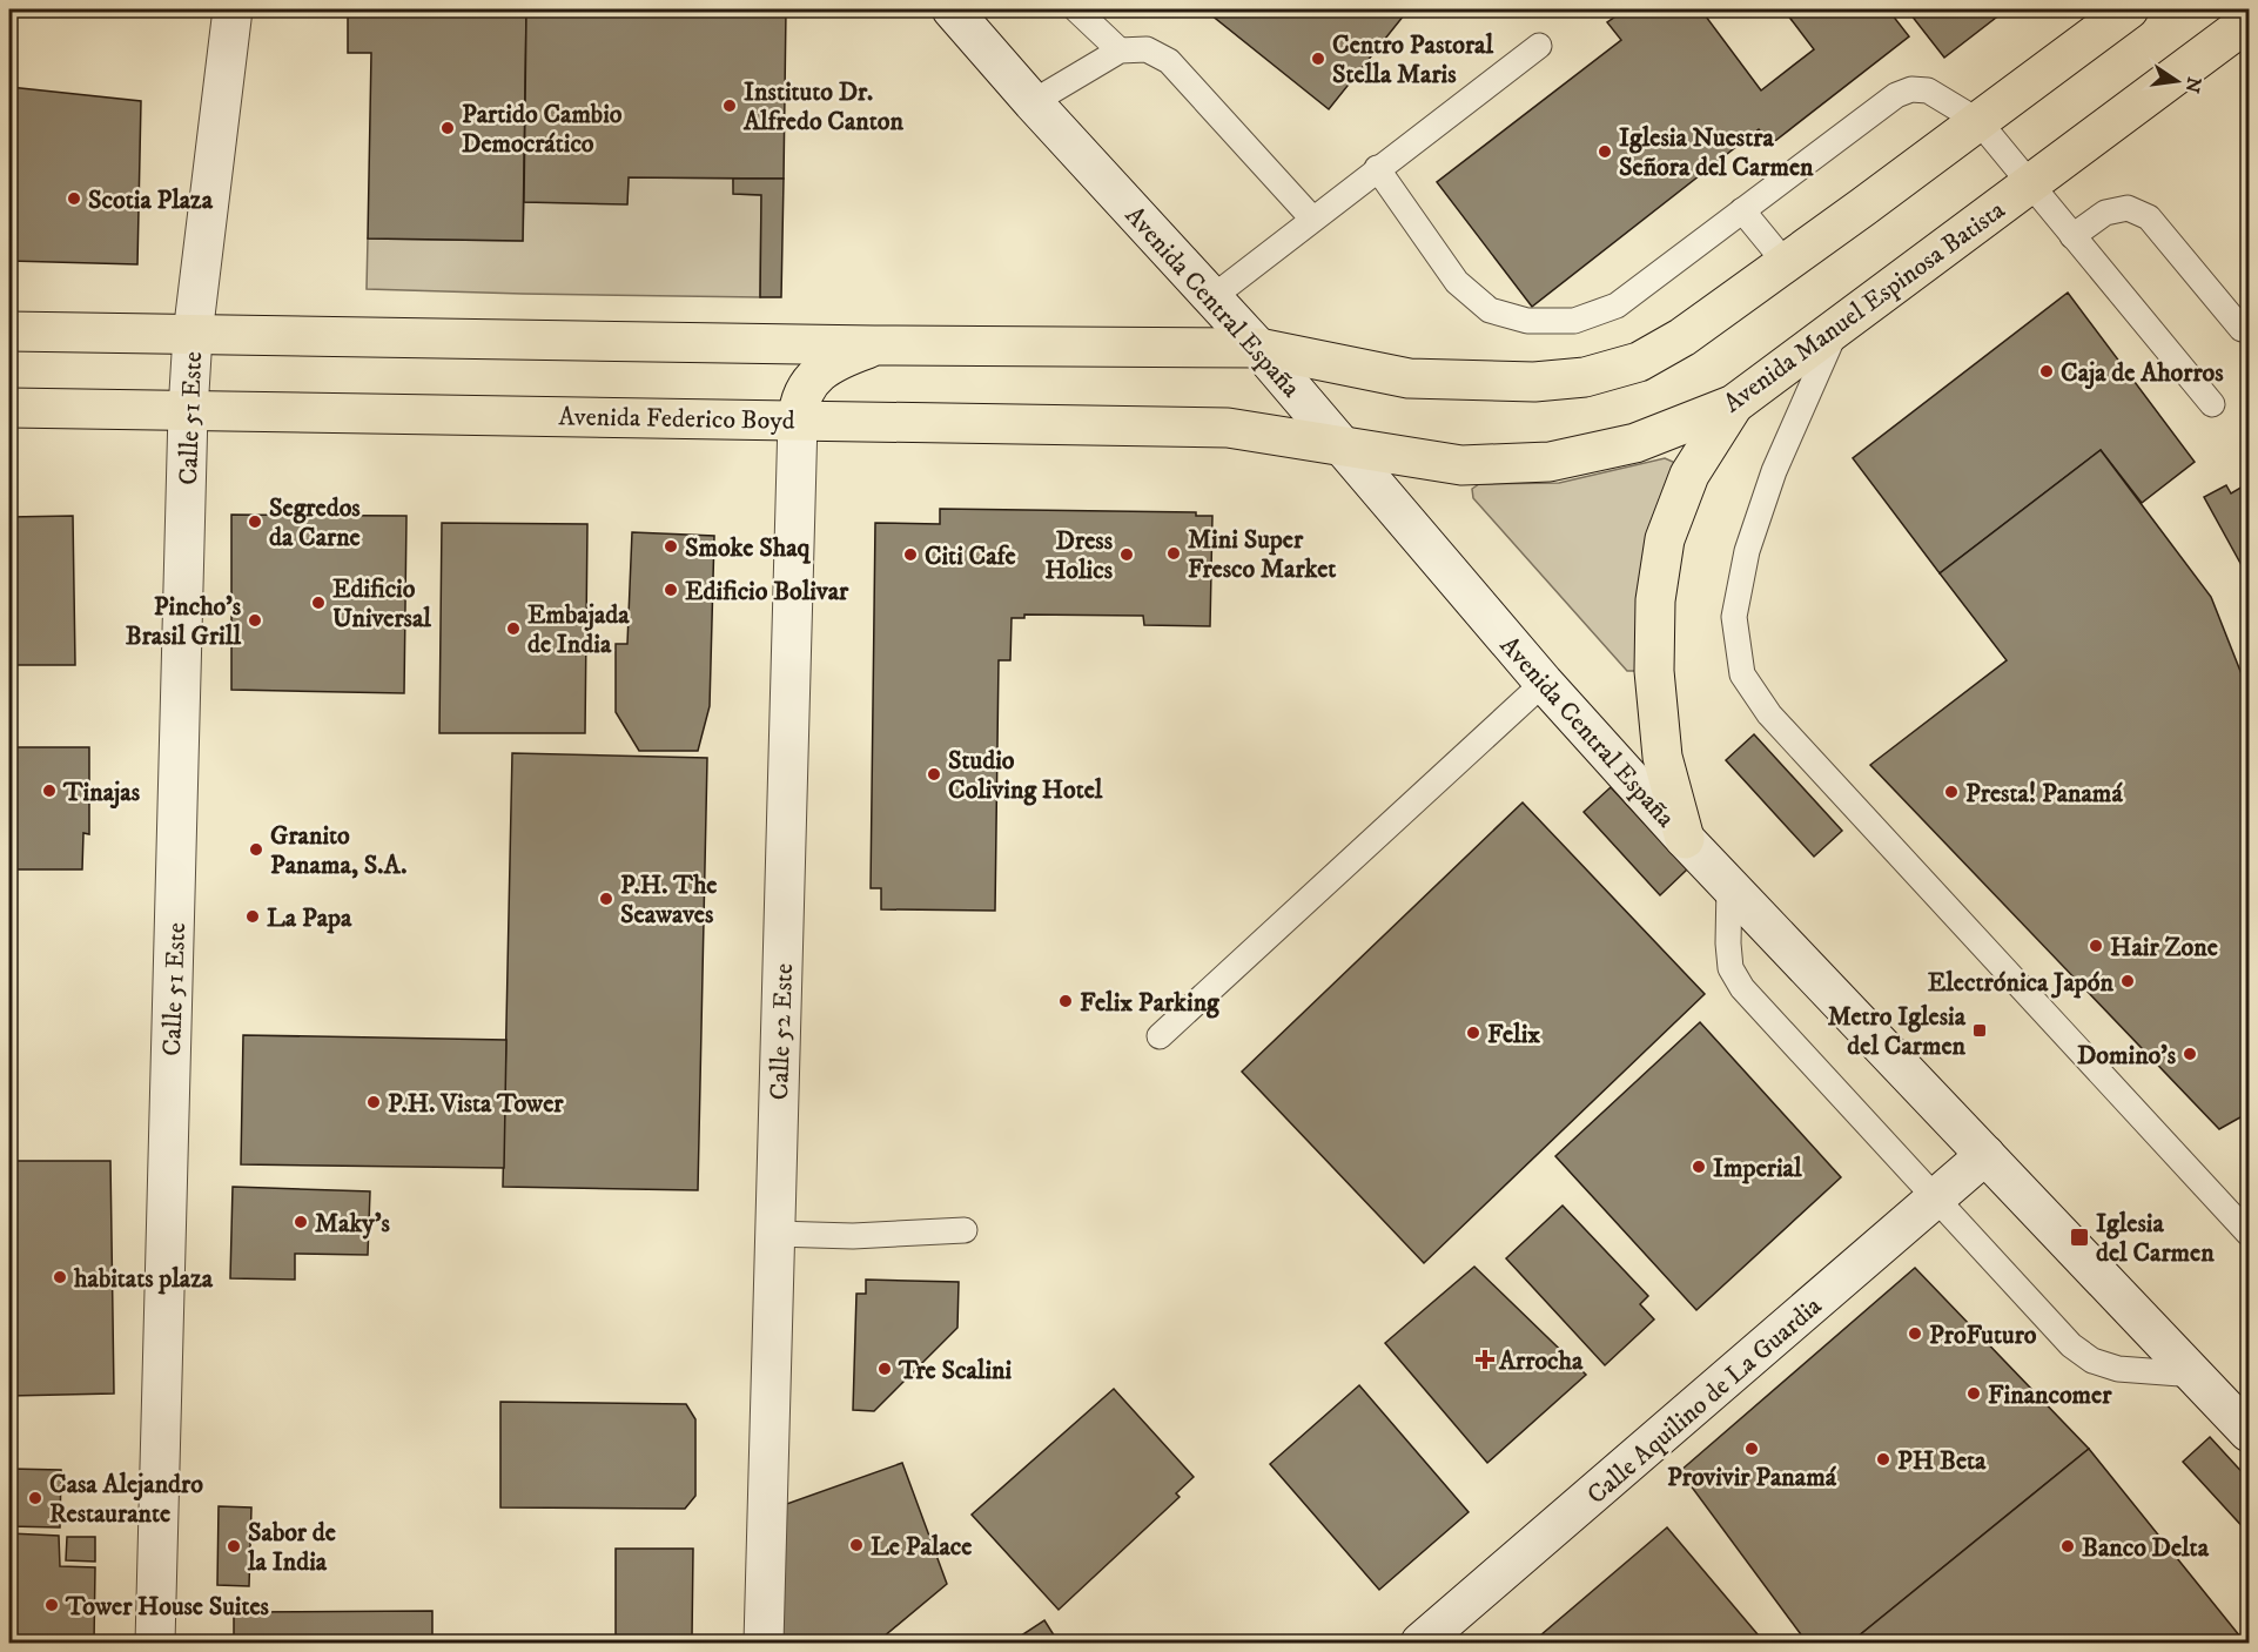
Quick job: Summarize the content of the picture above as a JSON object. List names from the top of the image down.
{
  "streets": {
    "main road": ["Avenida Manuel Espinosa Batista", "Avenida Federico Boyd"],
    "street": [
      "Avenida Central España",
      "Calle 51 Este",
      "Calle 52 Este",
      "Calle Aquilino de La Guardia"
    ]
  },
  "crossings": [
    ["Avenida Central España", "Avenida Manuel Espinosa Batista"],
    ["Avenida Central España", "Avenida Federico Boyd"],
    ["Avenida Central España", "Calle Aquilino de La Guardia"],
    ["Avenida Manuel Espinosa Batista", "Avenida Federico Boyd"],
    ["Avenida Federico Boyd", "Calle 51 Este"],
    ["Avenida Federico Boyd", "Calle 52 Este"]
  ],
  "places": {
    "other": [
      "Centro Pastoral Stella Maris",
      "Instituto Dr. Alfredo Canton",
      "Partido Cambio Democrático",
      "Iglesia Nuestra Señora del Carmen",
      "Scotia Plaza",
      "Caja de Ahorros",
      "Segredos da Carne",
      "Smoke Shaq",
      "Mini Super Fresco Market",
      "Citi Cafe",
      "Dress Holics",
      "Edificio Bolivar",
      "Edificio Universal",
      "Pincho's Brasil Grill",
      "Embajada de India",
      "Studio Coliving Hotel",
      "Tinajas",
      "Presta! Panamá",
      "Granito Panama, S.A.",
      "P.H. The Seawaves",
      "La Papa",
      "Hair Zone",
      "Electrónica Japón",
      "Felix Parking",
      "Felix",
      "Domino's",
      "P.H. Vista Tower",
      "Imperial",
      "Maky's",
      "habitats plaza",
      "ProFuturo",
      "Tre Scalini",
      "Financomer",
      "Provivir Panamá",
      "PH Beta",
      "Casa Alejandro Restaurante",
      "Le Palace",
      "Sabor de la India",
      "Banco Delta",
      "Tower House Suites"
    ],
    "transit": ["Metro Iglesia del Carmen", "Iglesia del Carmen"],
    "health": ["Arrocha"]
  },
  "north": "right"
}
